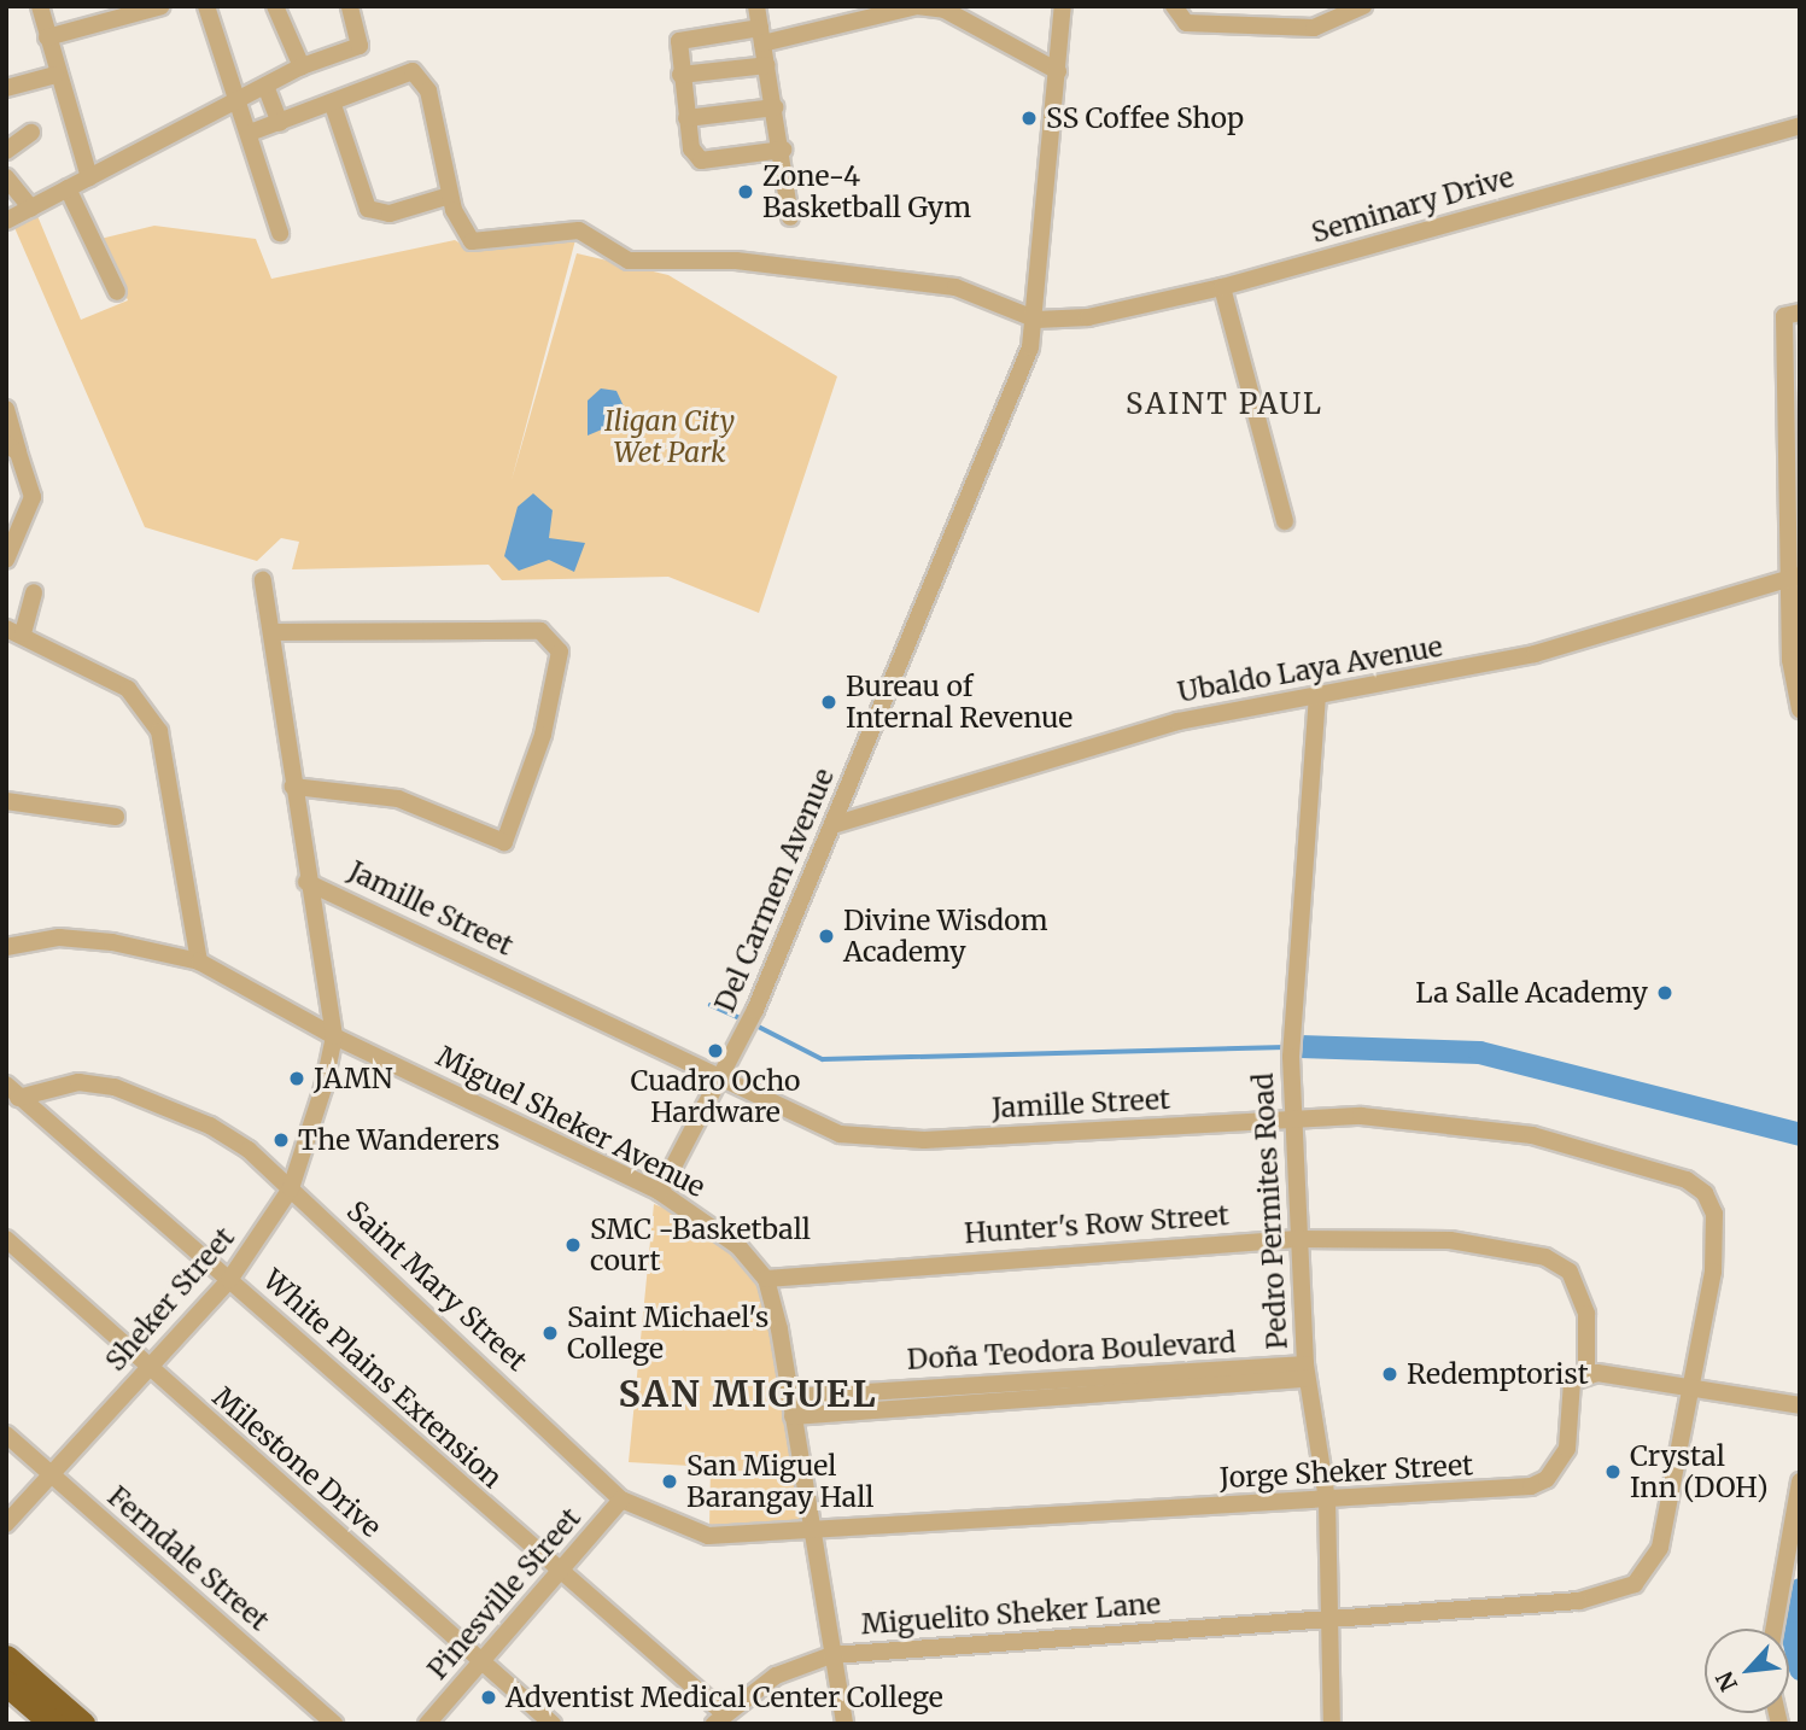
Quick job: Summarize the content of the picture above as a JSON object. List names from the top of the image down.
{
  "streets": {
    "street": [
      "Seminary Drive",
      "Ubaldo Laya Avenue",
      "Del Carmen Avenue",
      "Jamille Street",
      "Miguel Sheker Avenue",
      "Pedro Permites Road",
      "Hunter's Row Street",
      "Saint Mary Street",
      "Sheker Street",
      "Doña Teodora Boulevard",
      "White Plains Extension",
      "Milestone Drive",
      "Jorge Sheker Street",
      "Ferndale Street",
      "Pinesville Street",
      "Miguelito Sheker Lane"
    ]
  },
  "crossings": [
    ["Seminary Drive", "Del Carmen Avenue"],
    ["Ubaldo Laya Avenue", "Del Carmen Avenue"],
    ["Ubaldo Laya Avenue", "Pedro Permites Road"],
    ["Del Carmen Avenue", "Jamille Street"],
    ["Del Carmen Avenue", "Miguel Sheker Avenue"],
    ["Jamille Street", "Pedro Permites Road"],
    ["Jamille Street", "Sheker Street"],
    ["Jamille Street", "Miguelito Sheker Lane"],
    ["Miguel Sheker Avenue", "Hunter's Row Street"],
    ["Miguel Sheker Avenue", "Saint Mary Street"],
    ["Miguel Sheker Avenue", "Sheker Street"],
    ["Miguel Sheker Avenue", "Doña Teodora Boulevard"],
    ["Miguel Sheker Avenue", "Jorge Sheker Street"],
    ["Miguel Sheker Avenue", "Miguelito Sheker Lane"],
    ["Pedro Permites Road", "Hunter's Row Street"],
    ["Pedro Permites Road", "Doña Teodora Boulevard"],
    ["Pedro Permites Road", "Jorge Sheker Street"],
    ["Pedro Permites Road", "Miguelito Sheker Lane"],
    ["Hunter's Row Street", "Jorge Sheker Street"],
    ["Saint Mary Street", "Sheker Street"],
    ["Saint Mary Street", "White Plains Extension"],
    ["Saint Mary Street", "Jorge Sheker Street"],
    ["Saint Mary Street", "Pinesville Street"],
    ["Sheker Street", "White Plains Extension"],
    ["Sheker Street", "Milestone Drive"],
    ["Sheker Street", "Ferndale Street"],
    ["White Plains Extension", "Pinesville Street"],
    ["White Plains Extension", "Miguelito Sheker Lane"],
    ["Milestone Drive", "Pinesville Street"]
  ],
  "districts": ["SAINT PAUL", "SAN MIGUEL"],
  "parks": ["Iligan City Wet Park"],
  "places": [
    "SS Coffee Shop",
    "Zone-4 Basketball Gym",
    "Bureau of Internal Revenue",
    "Divine Wisdom Academy",
    "La Salle Academy",
    "Cuadro Ocho Hardware",
    "JAMN",
    "The Wanderers",
    "SMC -Basketball court",
    "Saint Michael's College",
    "Redemptorist",
    "Crystal Inn (DOH)",
    "San Miguel Barangay Hall",
    "Adventist Medical Center College"
  ],
  "north": "bottom left"
}
